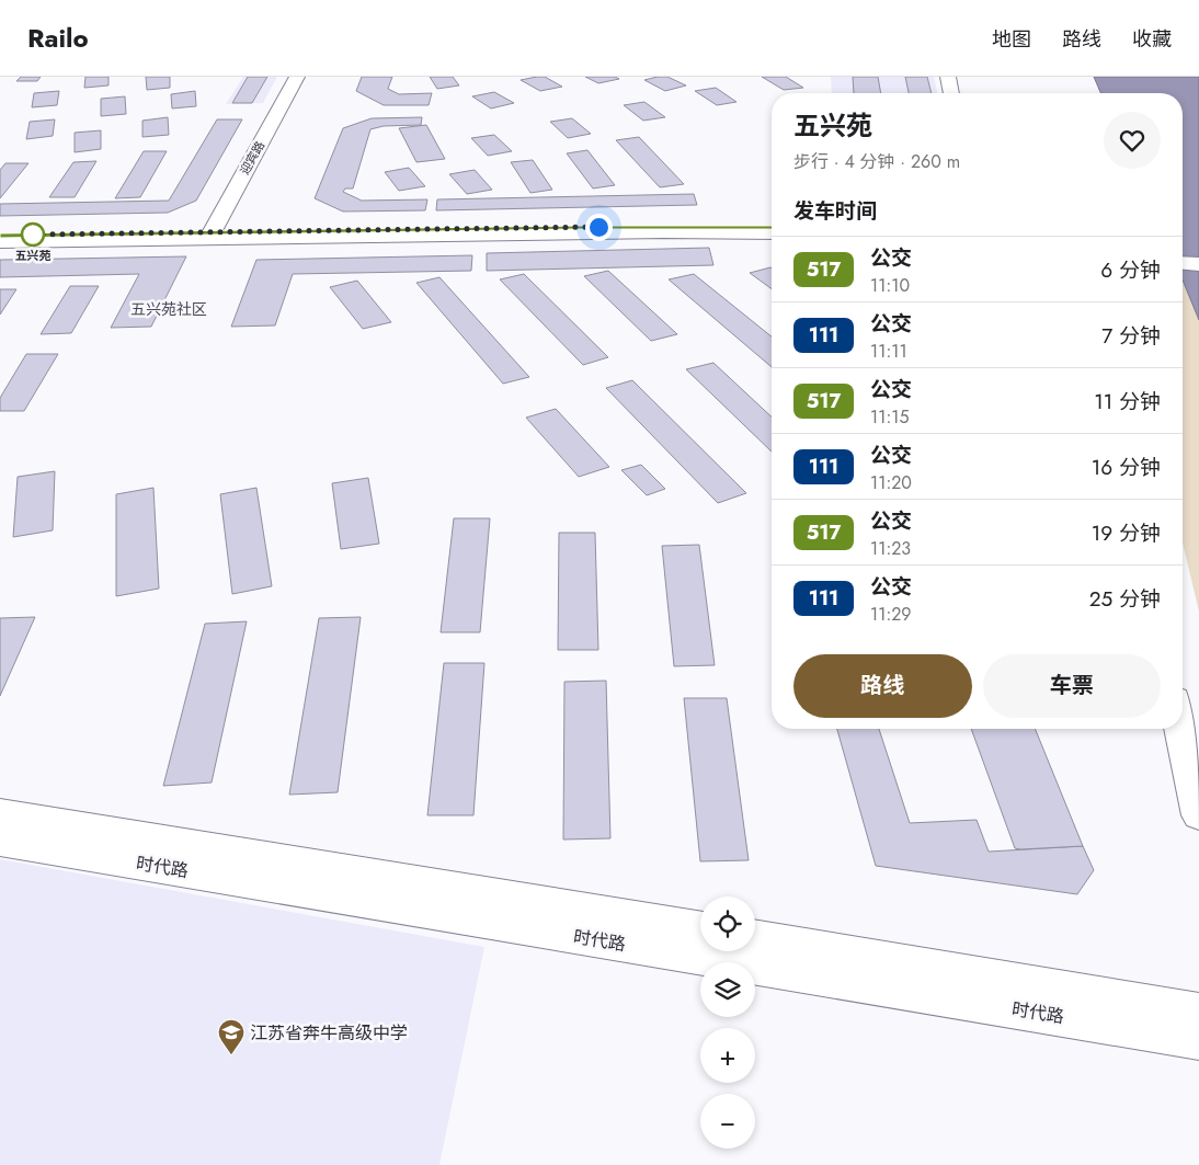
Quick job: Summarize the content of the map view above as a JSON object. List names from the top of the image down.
{
  "streets": {
    "street": ["迎宾路", "时代路"]
  },
  "districts": ["五兴苑社区"],
  "places": {
    "other": ["五兴苑"],
    "school or university": ["江苏省奔牛高级中学"]
  },
  "lines": ["bus line 517"],
  "page": {
    "header": "Railo",
    "nav": ["地图", "路线", "收藏"],
    "heading": [
      ["五兴苑", "步行 · 4 分钟 · 260 m"],
      "发车时间"
    ],
    "list": [
      {
        "mark": "517",
        "name": "公交",
        "note": "11:10",
        "value": "6 分钟"
      },
      {
        "mark": "111",
        "name": "公交",
        "note": "11:11",
        "value": "7 分钟"
      },
      {
        "mark": "517",
        "name": "公交",
        "note": "11:15",
        "value": "11 分钟"
      },
      {
        "mark": "111",
        "name": "公交",
        "note": "11:20",
        "value": "16 分钟"
      },
      {
        "mark": "517",
        "name": "公交",
        "note": "11:23",
        "value": "19 分钟"
      },
      {
        "mark": "111",
        "name": "公交",
        "note": "11:29",
        "value": "25 分钟"
      }
    ],
    "buttons": ["路线", "车票"],
    "map_buttons": ["+", "−"]
  }
}
